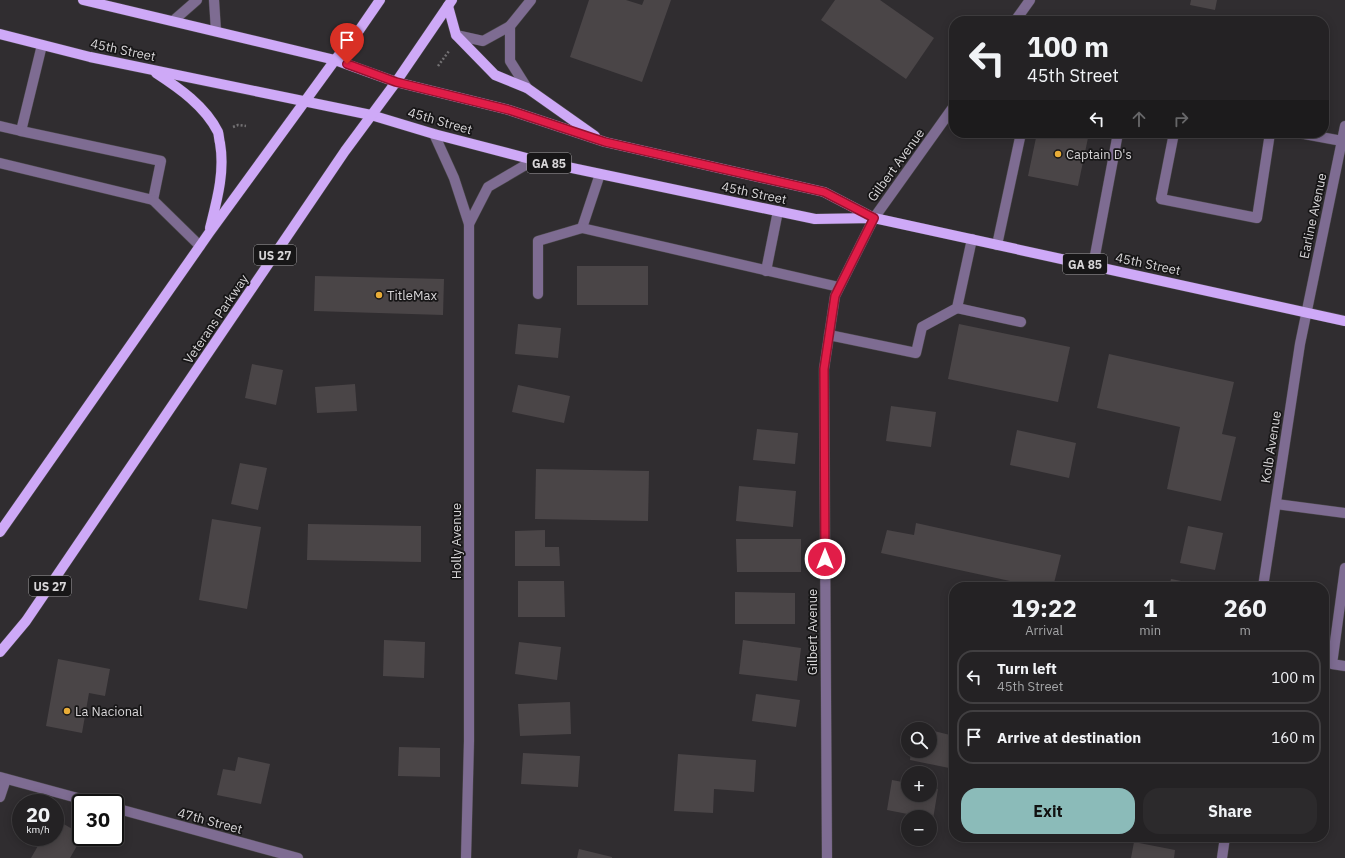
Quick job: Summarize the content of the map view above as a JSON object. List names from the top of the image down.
{
  "streets": {
    "main road": [
      "45th Street",
      "GA 85",
      "US 27",
      "Veterans Parkway"
    ],
    "street": [
      "Gilbert Avenue",
      "Earline Avenue",
      "Kolb Avenue",
      "Holly Avenue",
      "47th Street"
    ]
  },
  "crossings": [
    ["45th Street", "Gilbert Avenue"],
    ["45th Street", "Earline Avenue"],
    ["45th Street", "Veterans Parkway"],
    ["45th Street", "Kolb Avenue"],
    ["45th Street", "Holly Avenue"],
    ["Earline Avenue", "Kolb Avenue"]
  ],
  "places": ["Captain D's", "TitleMax", "La Nacional"],
  "page": {
    "turn": ["100 m", "45th Street"],
    "eta": [
      "19:22",
      "Arrival",
      "1",
      "min",
      "260",
      "m"
    ],
    "list": [
      {
        "name": "Turn left",
        "note": "45th Street",
        "value": "100 m"
      },
      {
        "name": "Arrive at destination",
        "value": "160 m"
      }
    ],
    "map_buttons": ["+", "−"],
    "buttons": ["Exit", "Share"],
    "speed": "20 km/h",
    "limit": "30"
  }
}
